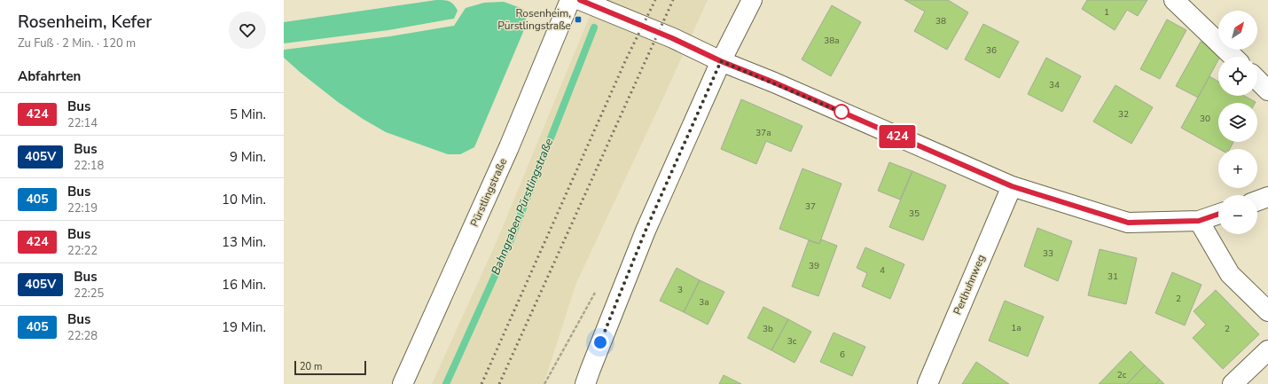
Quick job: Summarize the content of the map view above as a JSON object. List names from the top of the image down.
{
  "streets": {
    "street": ["Pürstlingstraße", "Perlhuhnweg"]
  },
  "water": ["Bahngraben Pürstlingstraße"],
  "places": {
    "transit": ["Rosenheim, Pürstlingstraße"]
  },
  "lines": ["bus line 424"],
  "house_numbers": [
    "1",
    "38",
    "38a",
    "36",
    "34",
    "32",
    "30",
    "37a",
    "37",
    "35",
    "33",
    "39",
    "4",
    "31",
    "3",
    "2",
    "3a",
    "1a",
    "3b",
    "2",
    "3c",
    "6",
    "2c"
  ],
  "scale_bar": "20 m",
  "north": "top right",
  "page": {
    "heading": [
      ["Rosenheim, Kefer", "Zu Fuß · 2 Min. · 120 m"],
      "Abfahrten"
    ],
    "on_map": "424",
    "map_buttons": ["+", "−"],
    "list": [
      {
        "mark": "424",
        "name": "Bus",
        "note": "22:14",
        "value": "5 Min."
      },
      {
        "mark": "405V",
        "name": "Bus",
        "note": "22:18",
        "value": "9 Min."
      },
      {
        "mark": "405",
        "name": "Bus",
        "note": "22:19",
        "value": "10 Min."
      },
      {
        "mark": "424",
        "name": "Bus",
        "note": "22:22",
        "value": "13 Min."
      },
      {
        "mark": "405V",
        "name": "Bus",
        "note": "22:25",
        "value": "16 Min."
      },
      {
        "mark": "405",
        "name": "Bus",
        "note": "22:28",
        "value": "19 Min."
      }
    ],
    "scale": "20 m"
  }
}
